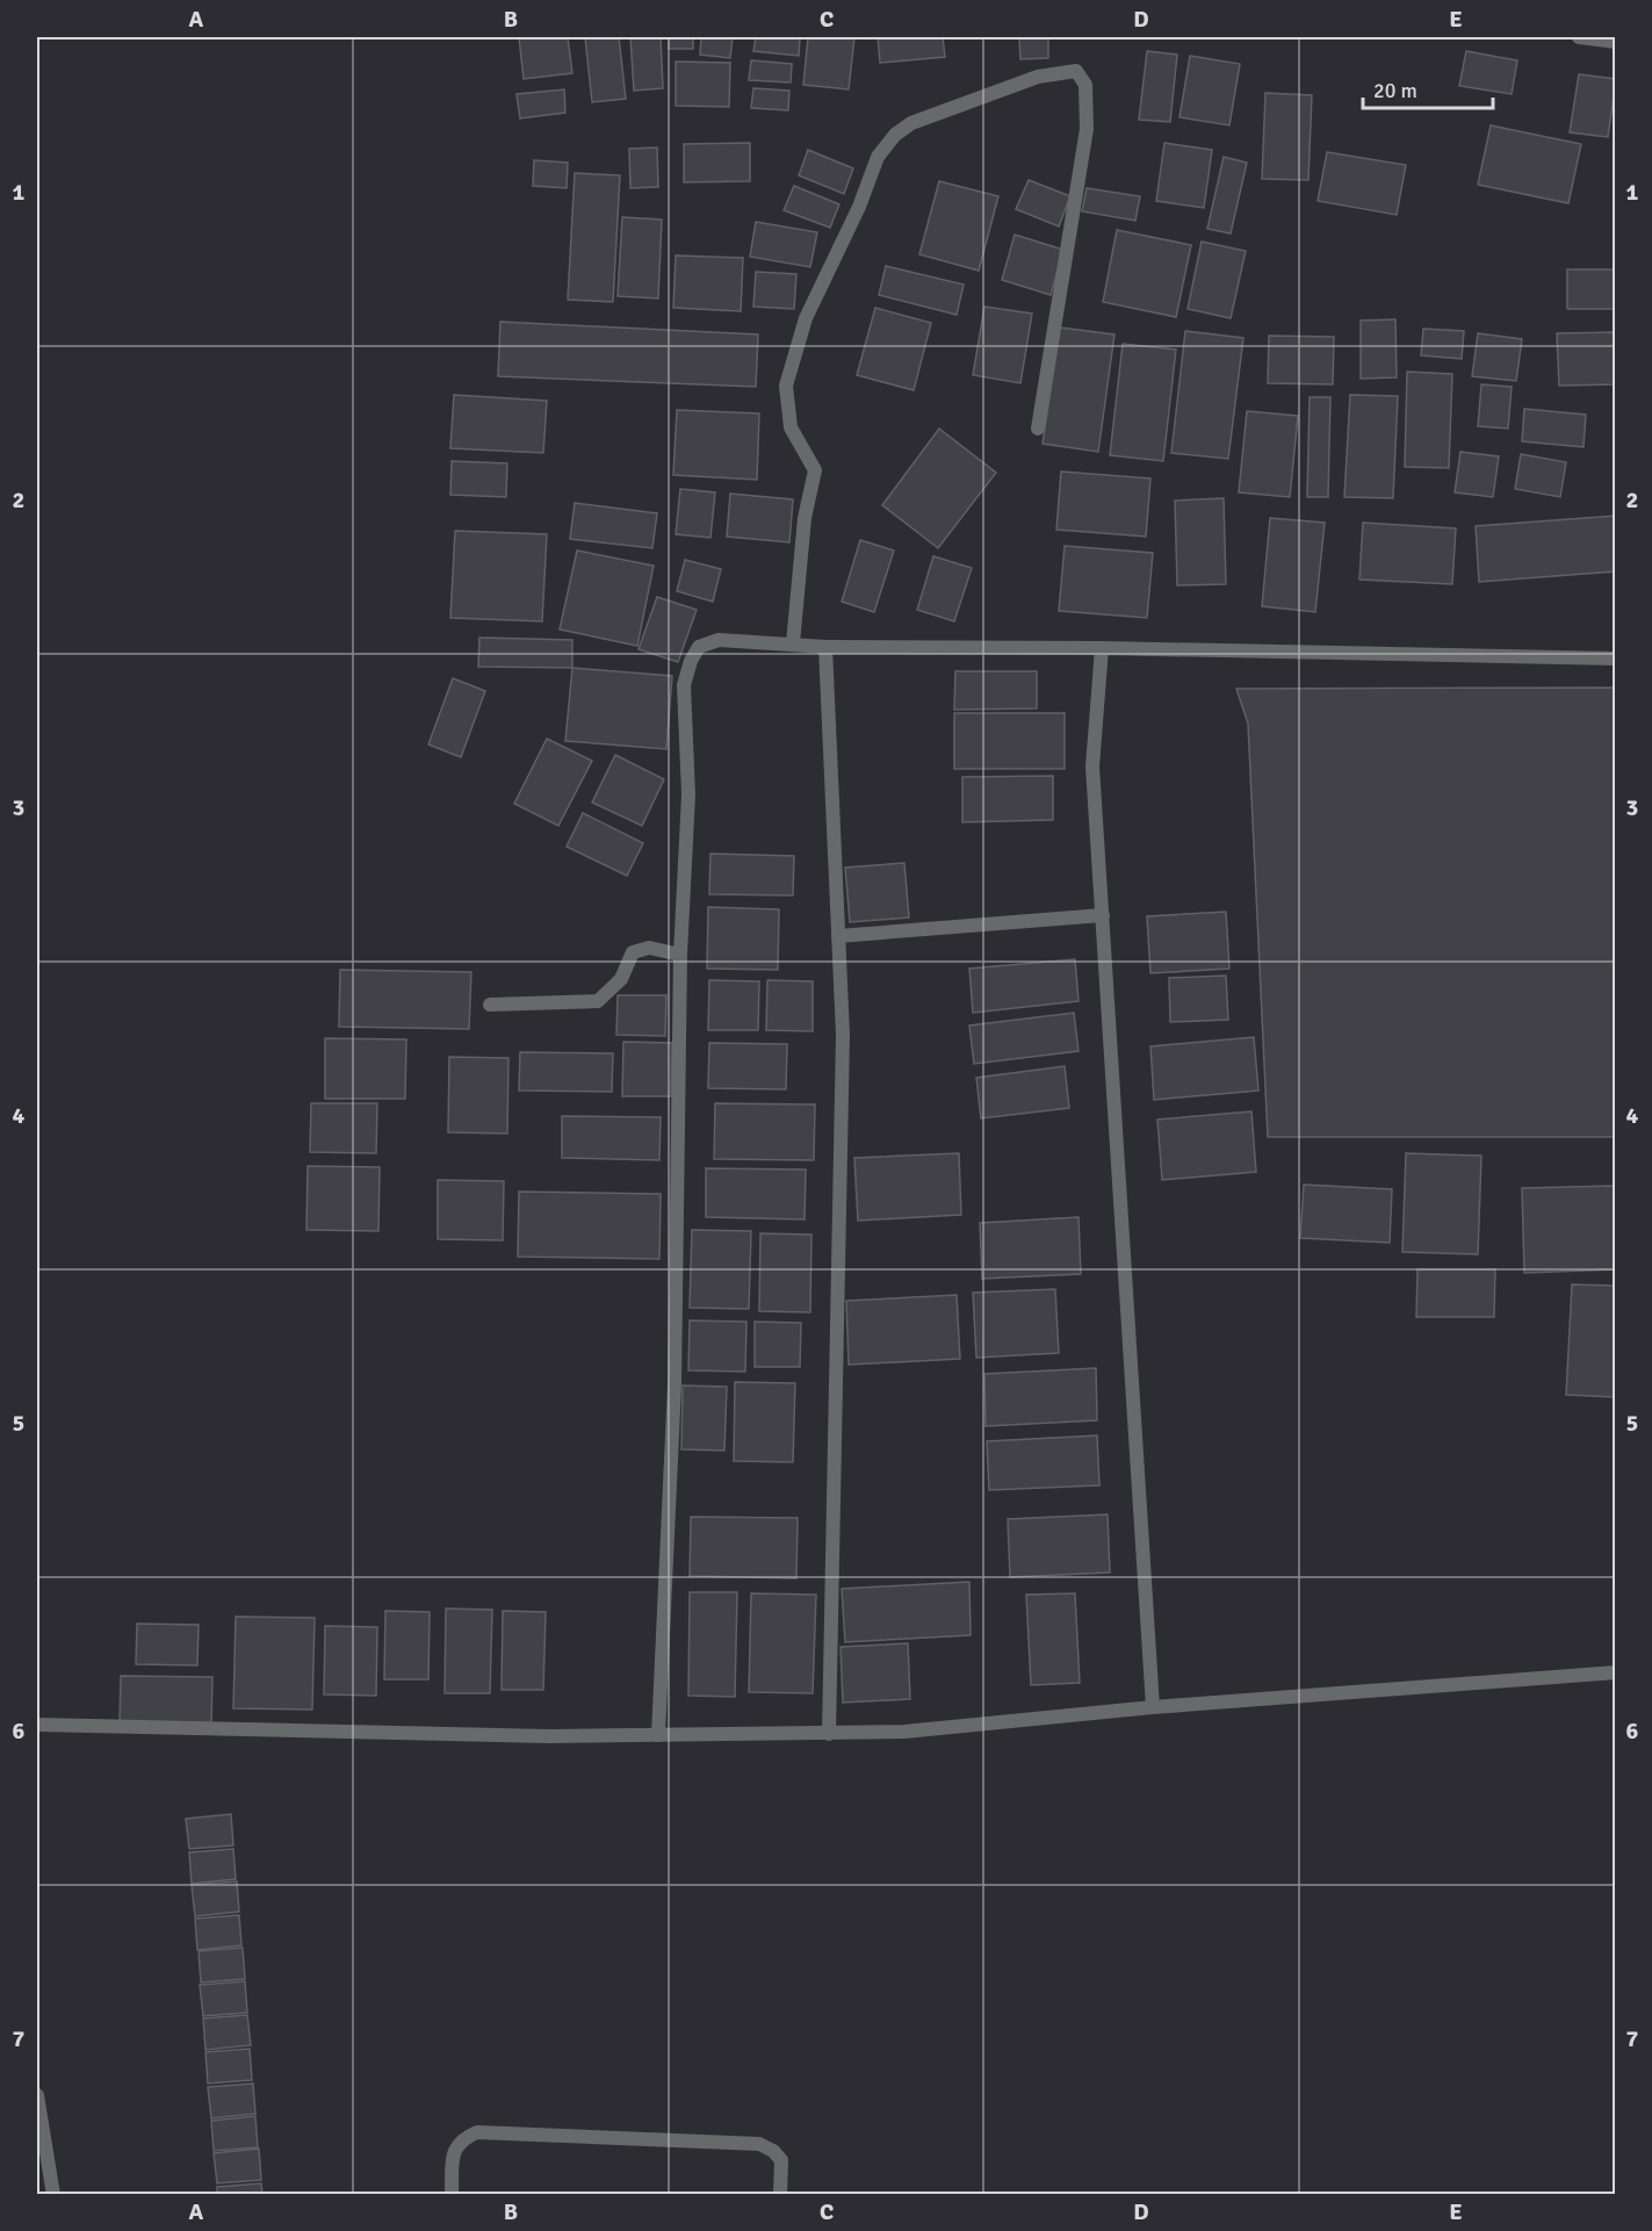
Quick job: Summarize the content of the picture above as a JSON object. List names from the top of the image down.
{
  "scale_bar": "20 m",
  "grid": {
    "columns": [
      "A",
      "B",
      "C",
      "D",
      "E"
    ],
    "rows": [
      "1",
      "2",
      "3",
      "4",
      "5",
      "6",
      "7"
    ]
  }
}
